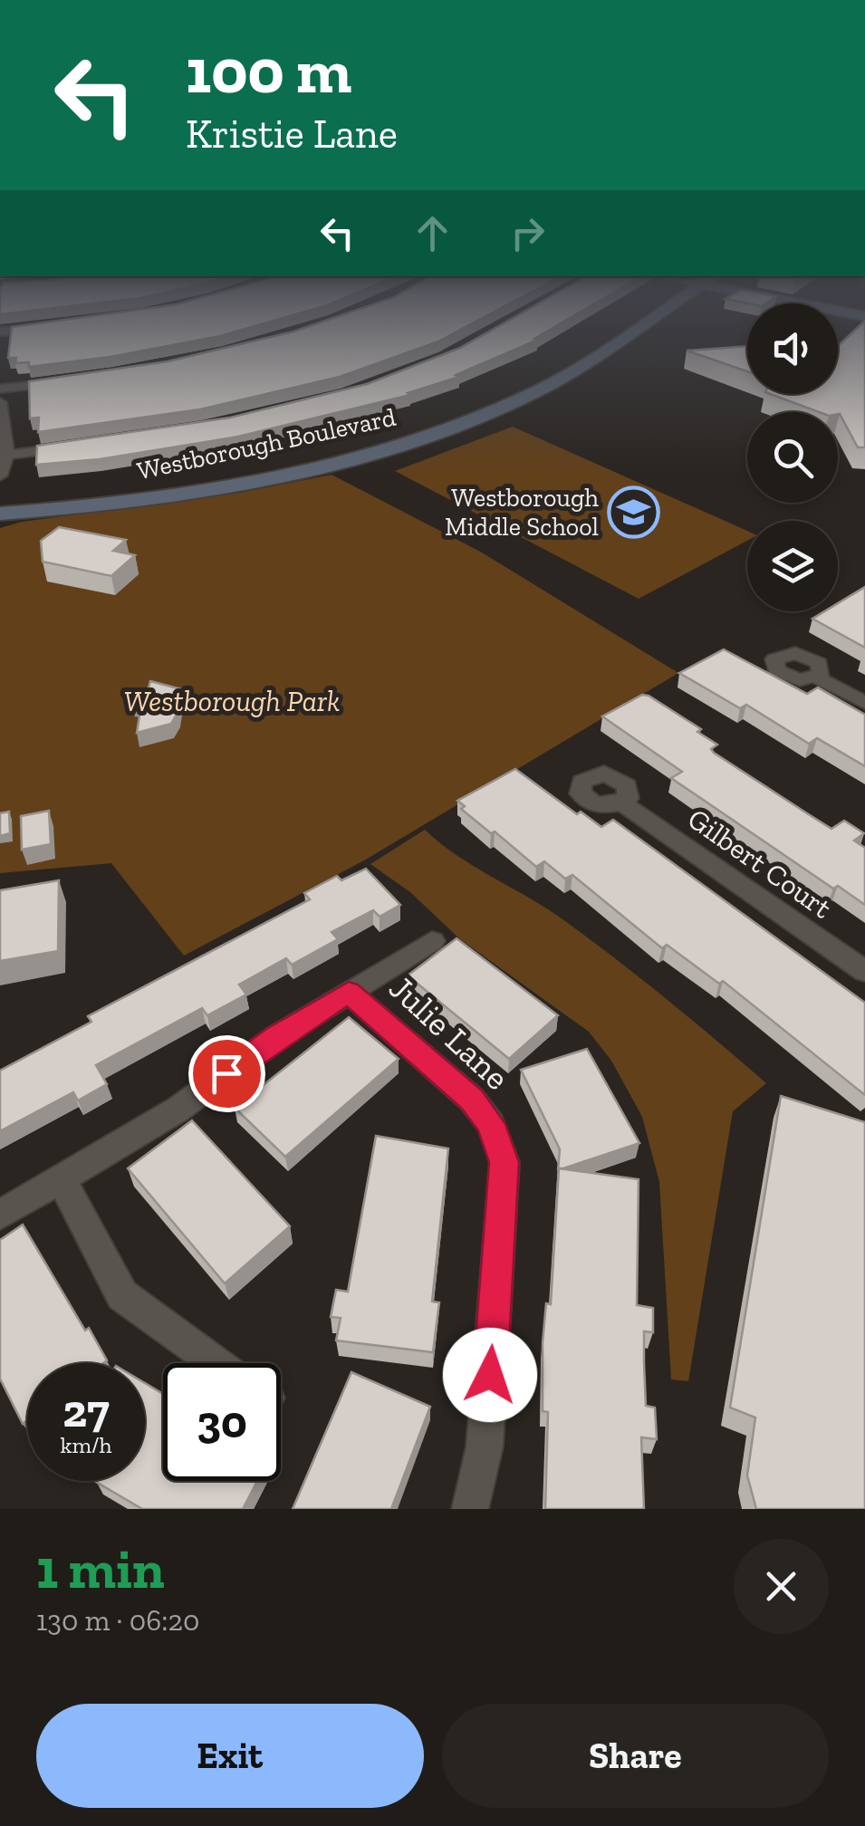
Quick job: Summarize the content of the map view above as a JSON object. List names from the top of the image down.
{
  "streets": {
    "main road": ["Westborough Boulevard"],
    "street": ["Gilbert Court", "Julie Lane"]
  },
  "parks": ["Westborough Park"],
  "places": {
    "school or university": ["Westborough Middle School"]
  },
  "page": {
    "turn": ["100 m", "Kristie Lane"],
    "speed": "27 km/h",
    "limit": "30",
    "heading": ["1 min", "130 m · 06:20"],
    "buttons": ["Exit", "Share"]
  }
}
